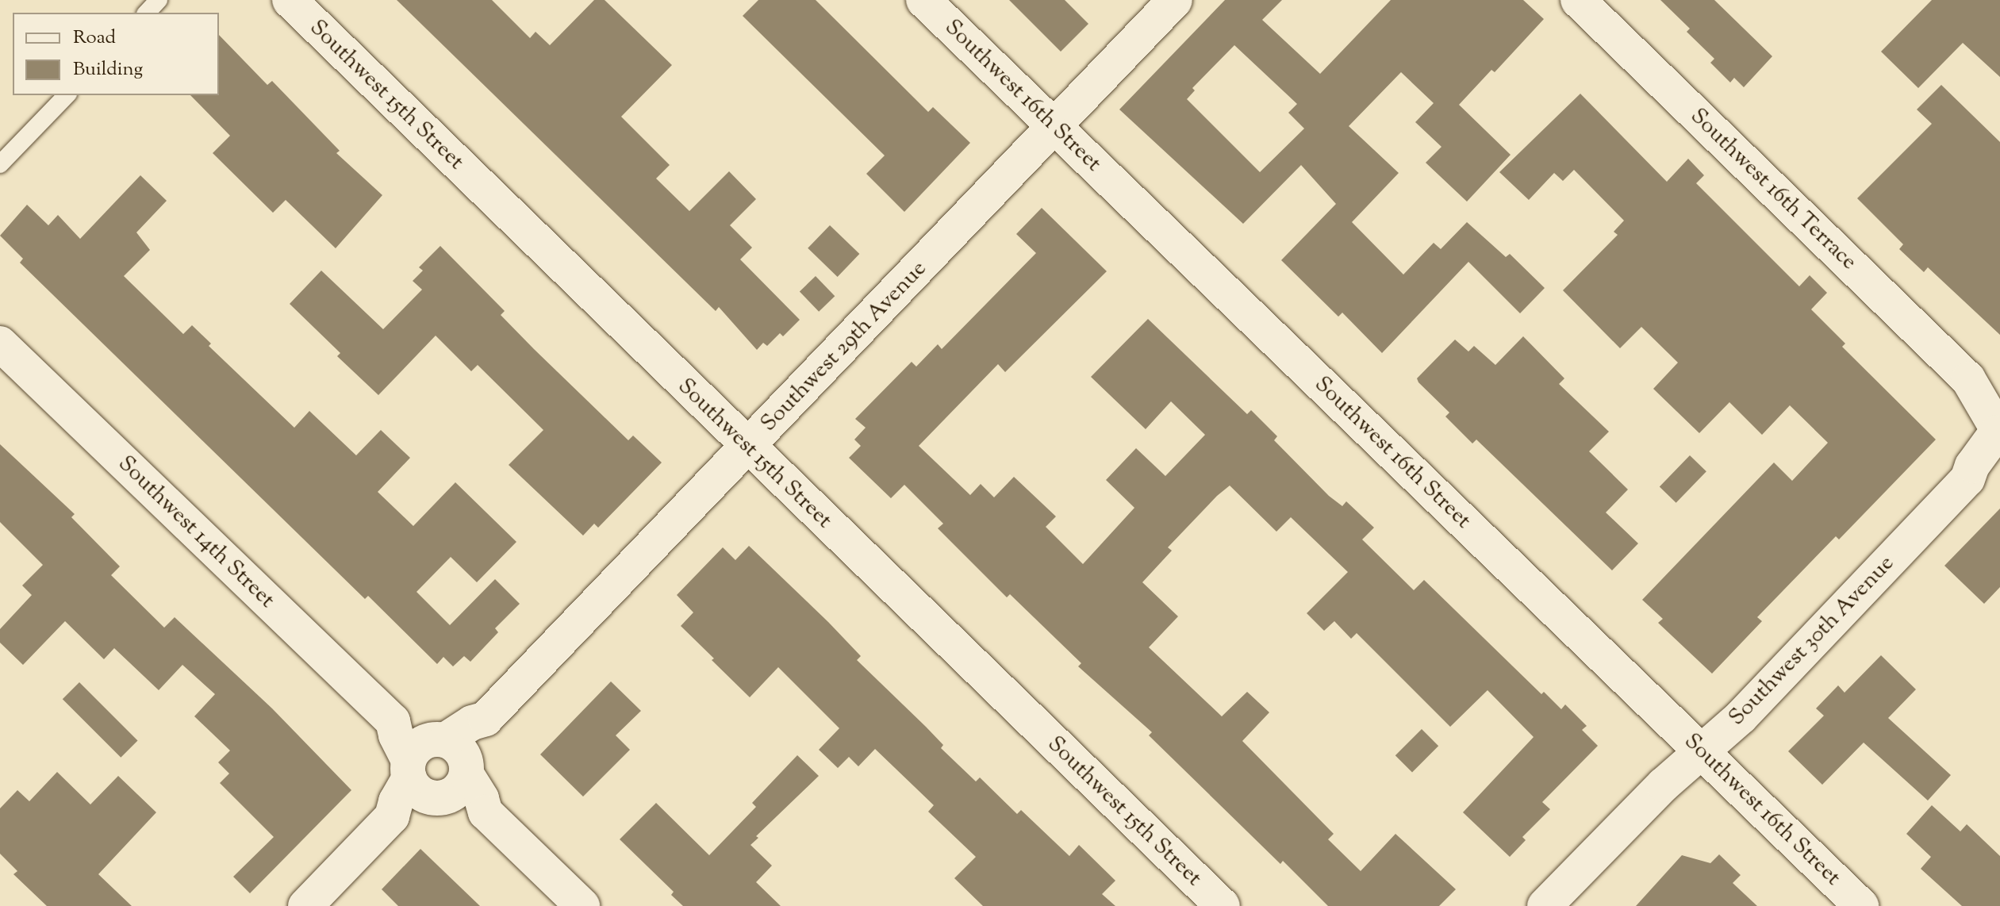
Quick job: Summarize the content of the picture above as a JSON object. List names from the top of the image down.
{
  "streets": {
    "street": [
      "Southwest 15th Street",
      "Southwest 16th Street",
      "Southwest 16th Terrace",
      "Southwest 29th Avenue",
      "Southwest 14th Street",
      "Southwest 30th Avenue"
    ]
  },
  "crossings": [
    ["Southwest 15th Street", "Southwest 29th Avenue"],
    ["Southwest 16th Street", "Southwest 29th Avenue"],
    ["Southwest 16th Street", "Southwest 30th Avenue"],
    ["Southwest 16th Terrace", "Southwest 30th Avenue"],
    ["Southwest 29th Avenue", "Southwest 14th Street"]
  ],
  "legend": ["Road", "Building"]
}
